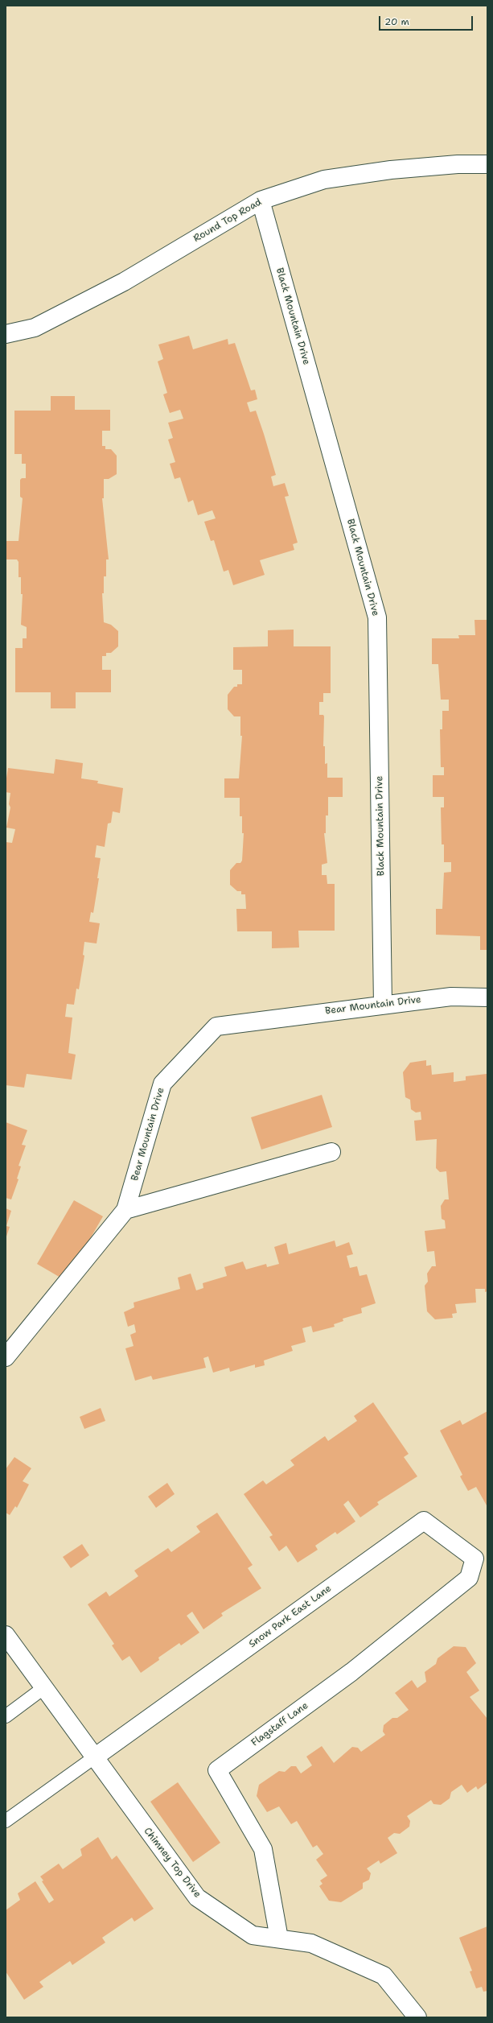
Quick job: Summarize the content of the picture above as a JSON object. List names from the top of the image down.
{
  "streets": {
    "street": [
      "Round Top Road",
      "Black Mountain Drive",
      "Bear Mountain Drive",
      "Snow Park East Lane",
      "Flagstaff Lane",
      "Chimney Top Drive"
    ]
  },
  "crossings": [
    ["Round Top Road", "Black Mountain Drive"],
    ["Black Mountain Drive", "Bear Mountain Drive"],
    ["Snow Park East Lane", "Flagstaff Lane"],
    ["Snow Park East Lane", "Chimney Top Drive"],
    ["Flagstaff Lane", "Chimney Top Drive"]
  ],
  "scale_bar": "20 m"
}
